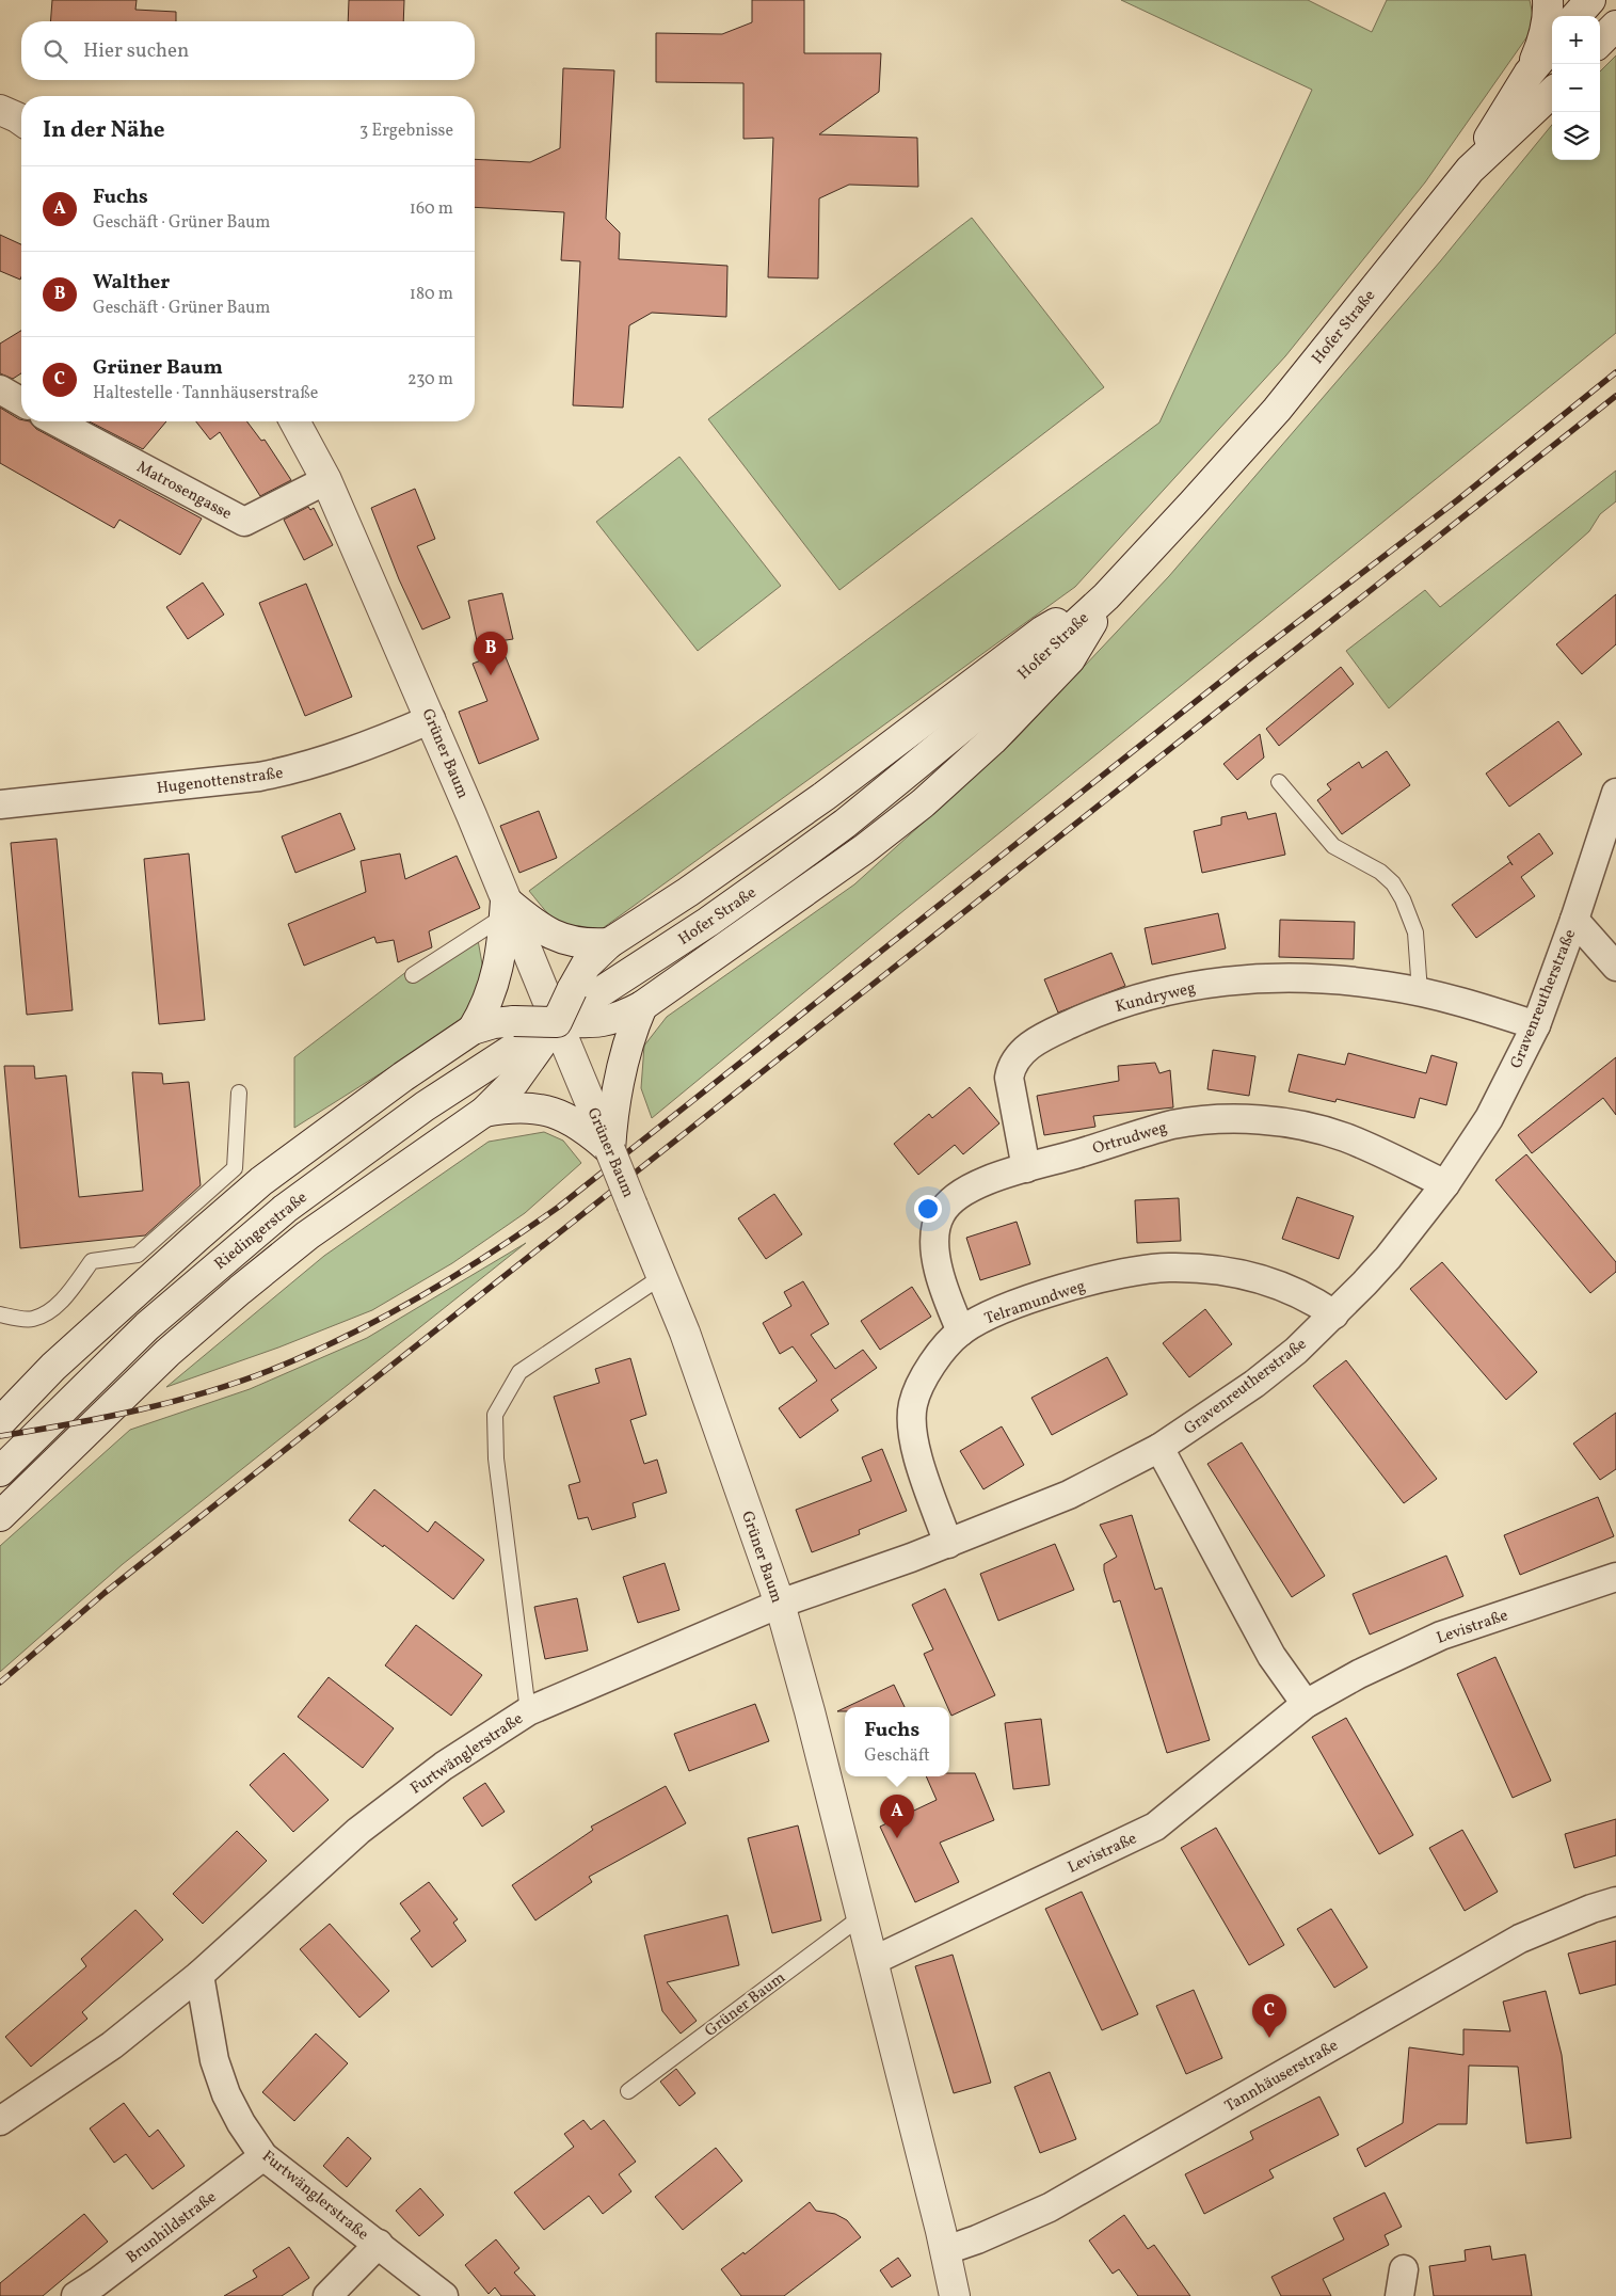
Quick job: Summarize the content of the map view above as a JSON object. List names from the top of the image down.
{
  "streets": {
    "main road": ["Hofer Straße", "Grüner Baum", "Riedingerstraße"],
    "street": [
      "Matrosengasse",
      "Hugenottenstraße",
      "Kundryweg",
      "Gravenreutherstraße",
      "Ortrudweg",
      "Telramundweg",
      "Levistraße",
      "Furtwänglerstraße",
      "Tannhäuserstraße",
      "Brunhildstraße"
    ]
  },
  "crossings": [
    ["Hofer Straße", "Grüner Baum"],
    ["Hofer Straße", "Riedingerstraße"],
    ["Matrosengasse", "Grüner Baum"],
    ["Grüner Baum", "Hugenottenstraße"],
    ["Grüner Baum", "Gravenreutherstraße"],
    ["Grüner Baum", "Riedingerstraße"],
    ["Grüner Baum", "Levistraße"],
    ["Grüner Baum", "Furtwänglerstraße"],
    ["Grüner Baum", "Tannhäuserstraße"],
    ["Kundryweg", "Gravenreutherstraße"],
    ["Kundryweg", "Ortrudweg"],
    ["Gravenreutherstraße", "Ortrudweg"],
    ["Gravenreutherstraße", "Telramundweg"],
    ["Gravenreutherstraße", "Furtwänglerstraße"],
    ["Ortrudweg", "Telramundweg"],
    ["Furtwänglerstraße", "Brunhildstraße"]
  ],
  "page": {
    "map_buttons": ["+", "−"],
    "search": "Hier suchen",
    "heading": ["In der Nähe", "3 Ergebnisse"],
    "list": [
      {
        "mark": "A",
        "name": "Fuchs",
        "note": "Geschäft · Grüner Baum",
        "value": "160 m"
      },
      {
        "mark": "B",
        "name": "Walther",
        "note": "Geschäft · Grüner Baum",
        "value": "180 m"
      },
      {
        "mark": "C",
        "name": "Grüner Baum",
        "note": "Haltestelle · Tannhäuserstraße",
        "value": "230 m"
      }
    ],
    "pins": ["B", "A", "C"],
    "popup": ["Fuchs", "Geschäft"]
  }
}
